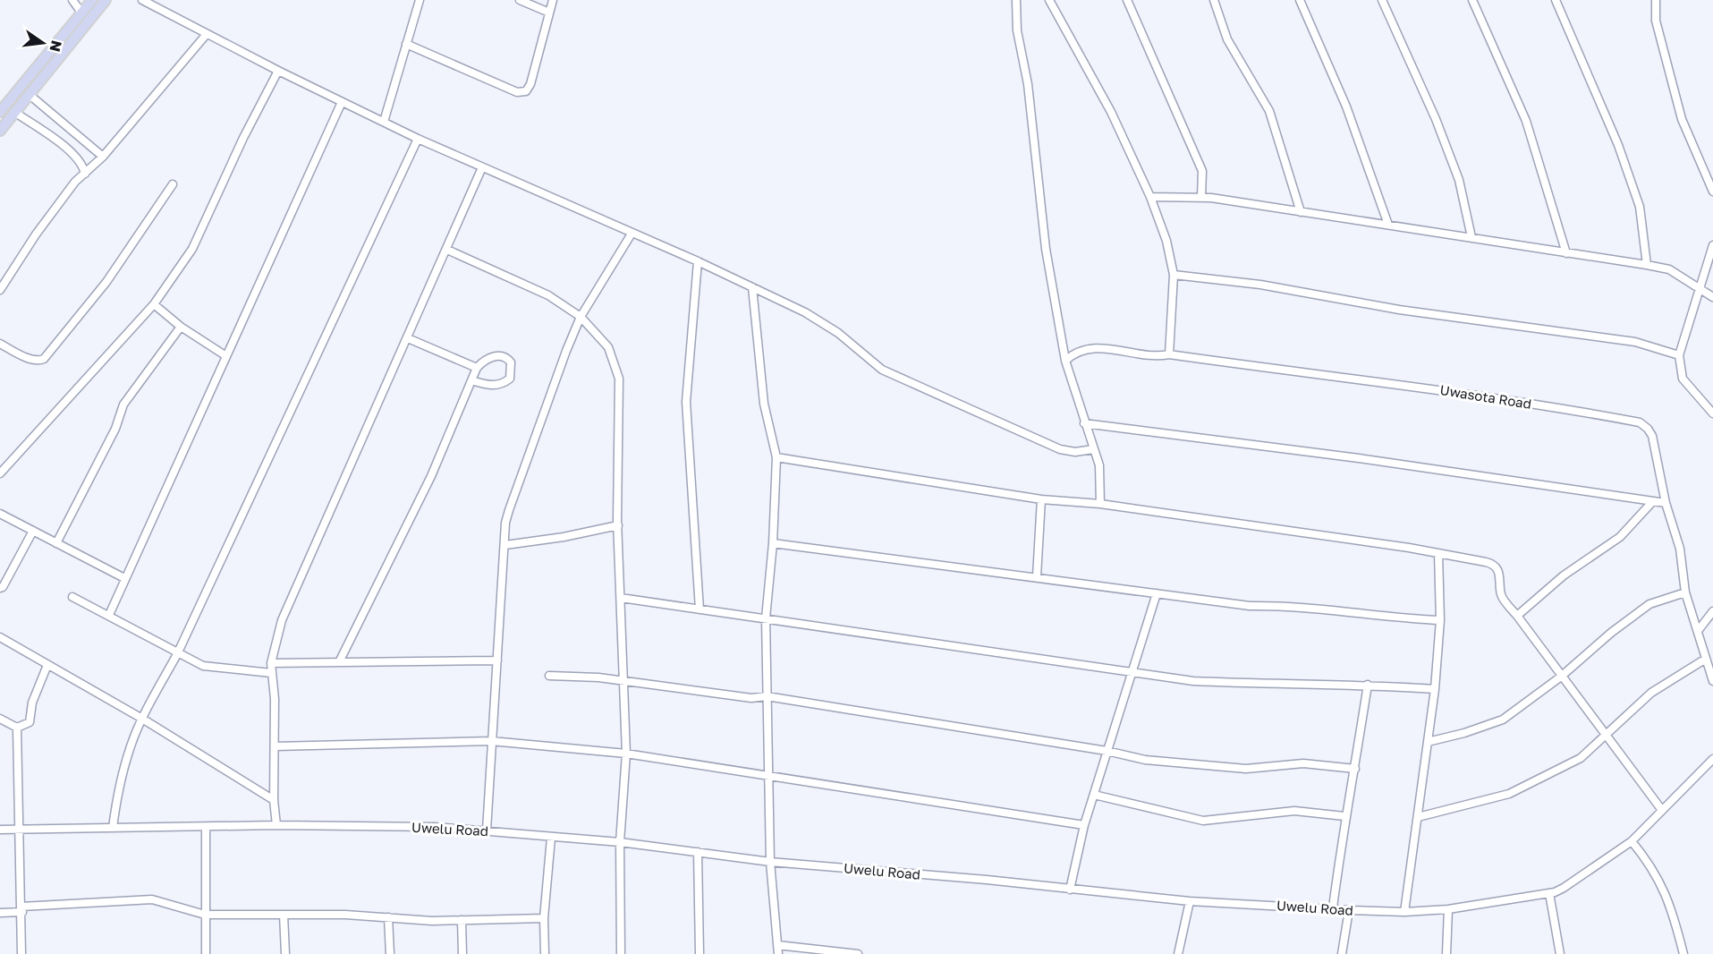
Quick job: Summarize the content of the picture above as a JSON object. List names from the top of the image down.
{
  "streets": {
    "street": ["Uwasota Road", "Uwelu Road"]
  },
  "north": "right"
}
